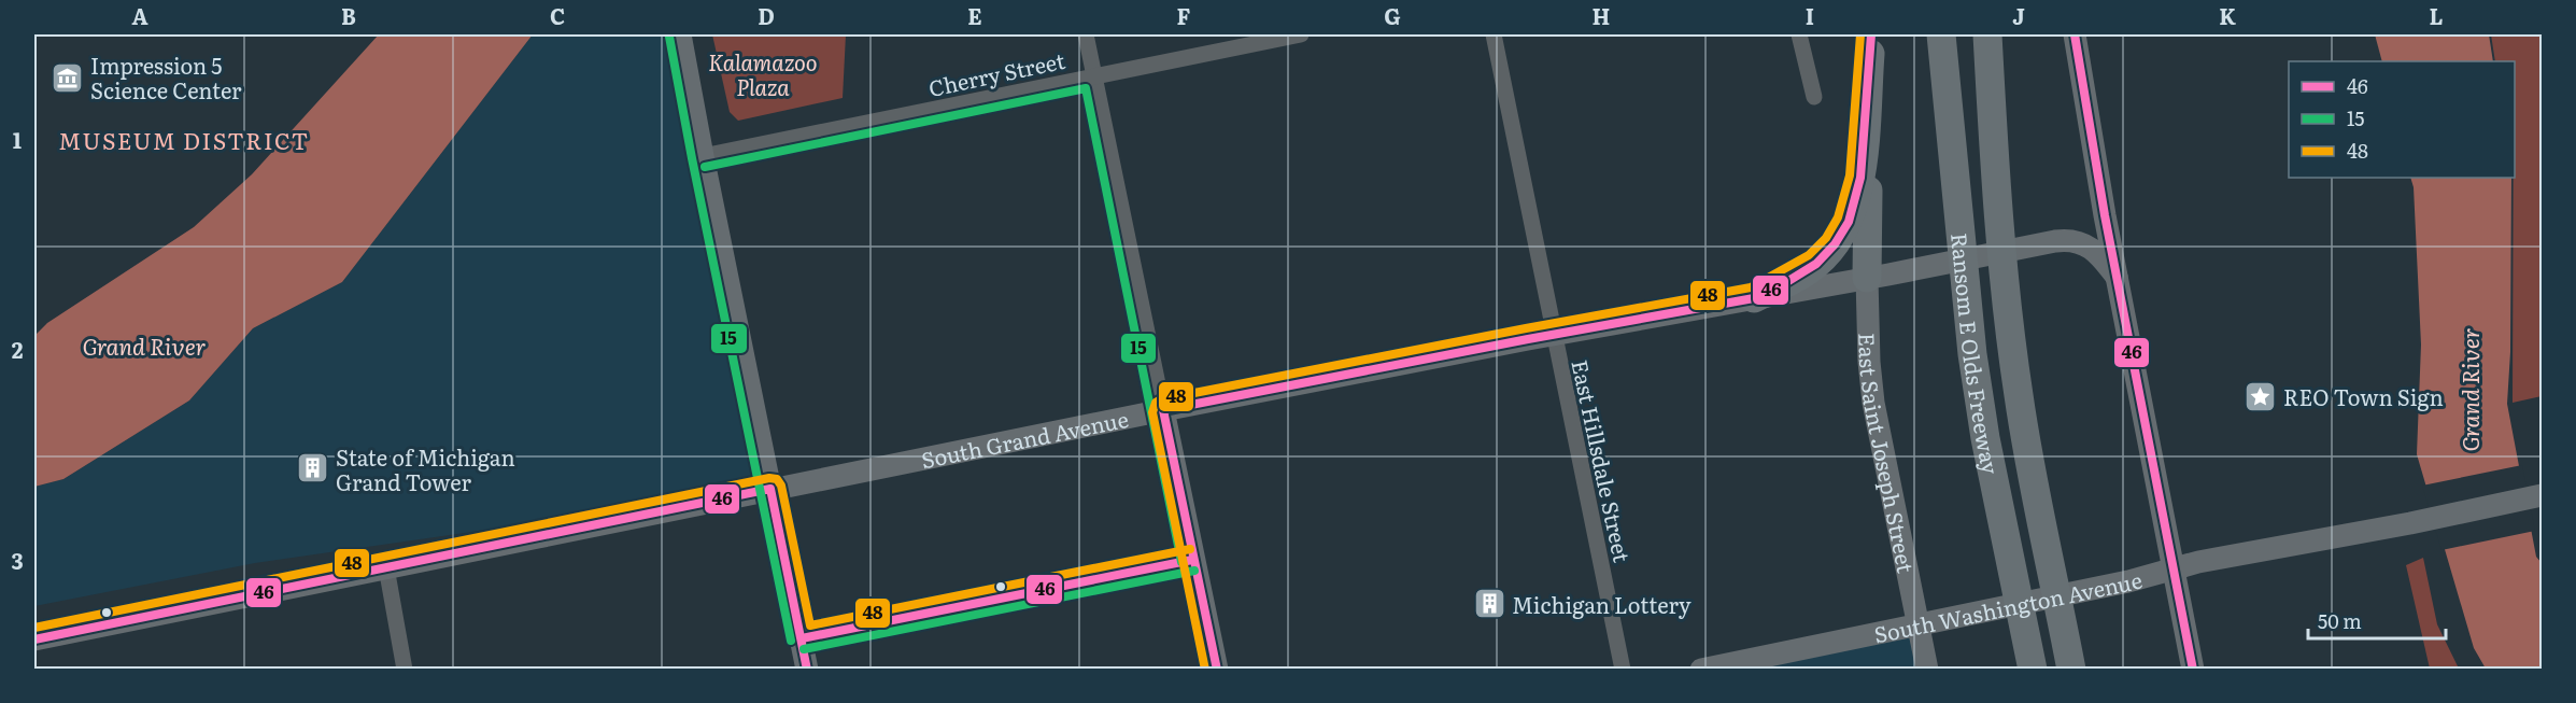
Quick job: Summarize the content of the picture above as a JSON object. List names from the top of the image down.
{
  "streets": {
    "highway": ["Ransom E Olds Freeway"],
    "street": [
      "Cherry Street",
      "South Grand Avenue",
      "East Saint Joseph Street",
      "East Hillsdale Street",
      "South Washington Avenue"
    ]
  },
  "crossings": [
    ["South Grand Avenue", "East Saint Joseph Street"],
    ["South Grand Avenue", "East Hillsdale Street"],
    ["East Saint Joseph Street", "South Washington Avenue"]
  ],
  "districts": ["MUSEUM DISTRICT"],
  "water": ["Grand River"],
  "parks": ["Kalamazoo Plaza"],
  "places": {
    "museum": ["Impression 5 Science Center"],
    "place": ["REO Town Sign"],
    "building": ["State of Michigan Grand Tower", "Michigan Lottery"]
  },
  "lines": ["transit line 46", "transit line 48", "transit line 15"],
  "legend": ["46", "15", "48"],
  "scale_bar": "50 m",
  "grid": {
    "columns": [
      "A",
      "B",
      "C",
      "D",
      "E",
      "F",
      "G",
      "H",
      "I",
      "J",
      "K",
      "L"
    ],
    "rows": ["1", "2", "3"]
  }
}
